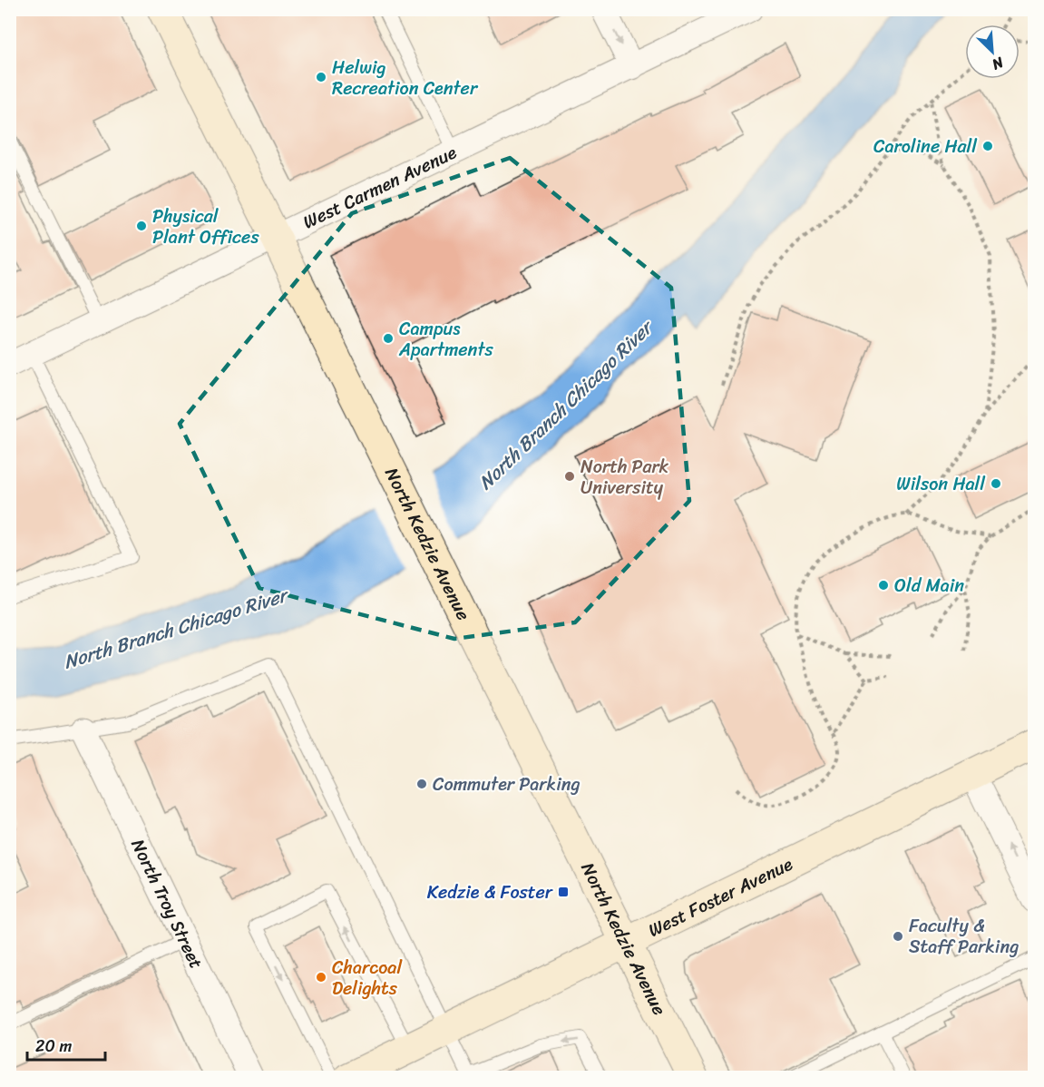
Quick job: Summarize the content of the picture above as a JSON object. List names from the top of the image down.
{
  "streets": {
    "main road": ["North Kedzie Avenue", "West Foster Avenue"],
    "street": ["West Carmen Avenue", "North Troy Street"]
  },
  "crossings": [
    ["West Carmen Avenue", "North Kedzie Avenue"],
    ["North Kedzie Avenue", "West Foster Avenue"]
  ],
  "water": ["North Branch Chicago River"],
  "places": {
    "other": [
      "Helwig Recreation Center",
      "Caroline Hall",
      "Physical Plant Offices",
      "Campus Apartments",
      "North Park University",
      "Wilson Hall",
      "Old Main",
      "Commuter Parking",
      "Faculty & Staff Parking",
      "Charcoal Delights"
    ],
    "transit": ["Kedzie & Foster"]
  },
  "scale_bar": "20 m",
  "north": "bottom right"
}
